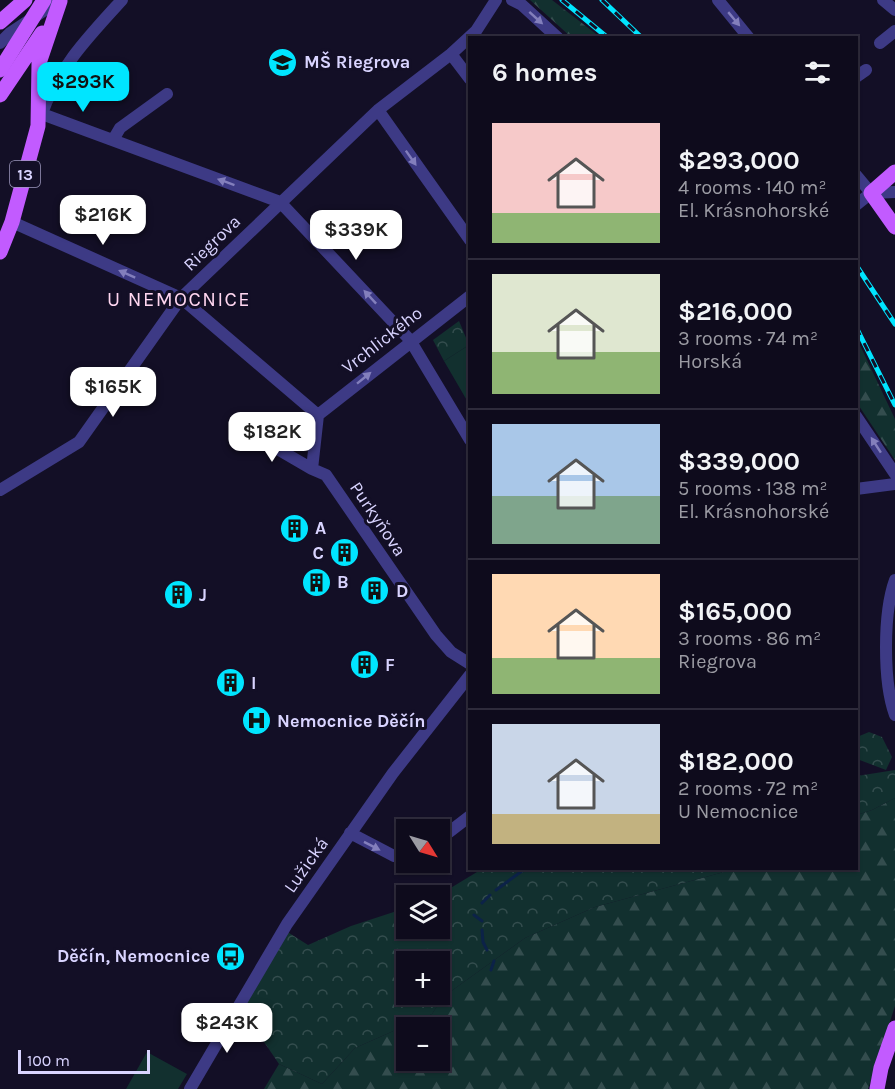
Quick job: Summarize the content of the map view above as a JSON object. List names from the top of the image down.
{
  "streets": {
    "main road": ["13"],
    "street": [
      "Riegrova",
      "Vrchlického",
      "Purkyňova",
      "Lužická"
    ]
  },
  "one_way": ["Vrchlického"],
  "districts": ["U NEMOCNICE"],
  "places": {
    "school or university": ["MŠ Riegrova"],
    "building": [
      "A",
      "C",
      "B",
      "D",
      "J",
      "F",
      "I"
    ],
    "hospital": ["Nemocnice Děčín"],
    "bus stop": ["Děčín, Nemocnice"]
  },
  "scale_bar": "100 m",
  "north": "bottom right",
  "page": {
    "heading": "6 homes",
    "price": [
      "$293K",
      "$216K",
      "$339K",
      "$165K",
      "$182K",
      "$243K"
    ],
    "list": [
      {
        "name": "$293,000",
        "note": "4 rooms · 140 m² · El. Krásnohorské"
      },
      {
        "name": "$216,000",
        "note": "3 rooms · 74 m² · Horská"
      },
      {
        "name": "$339,000",
        "note": "5 rooms · 138 m² · El. Krásnohorské"
      },
      {
        "name": "$165,000",
        "note": "3 rooms · 86 m² · Riegrova"
      },
      {
        "name": "$182,000",
        "note": "2 rooms · 72 m² · U Nemocnice"
      }
    ],
    "map_buttons": ["+", "−"],
    "scale": "100 m"
  }
}
